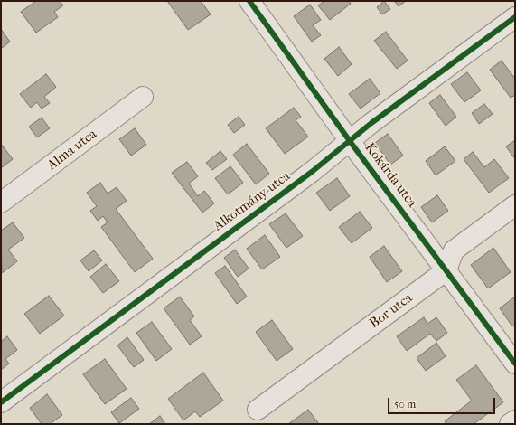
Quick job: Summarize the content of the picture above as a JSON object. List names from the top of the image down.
{
  "streets": {
    "street": [
      "Alma utca",
      "Kokárda utca",
      "Alkotmány utca",
      "Bor utca"
    ]
  },
  "crossings": [
    ["Kokárda utca", "Alkotmány utca"],
    ["Kokárda utca", "Bor utca"]
  ],
  "scale_bar": "50 m"
}
